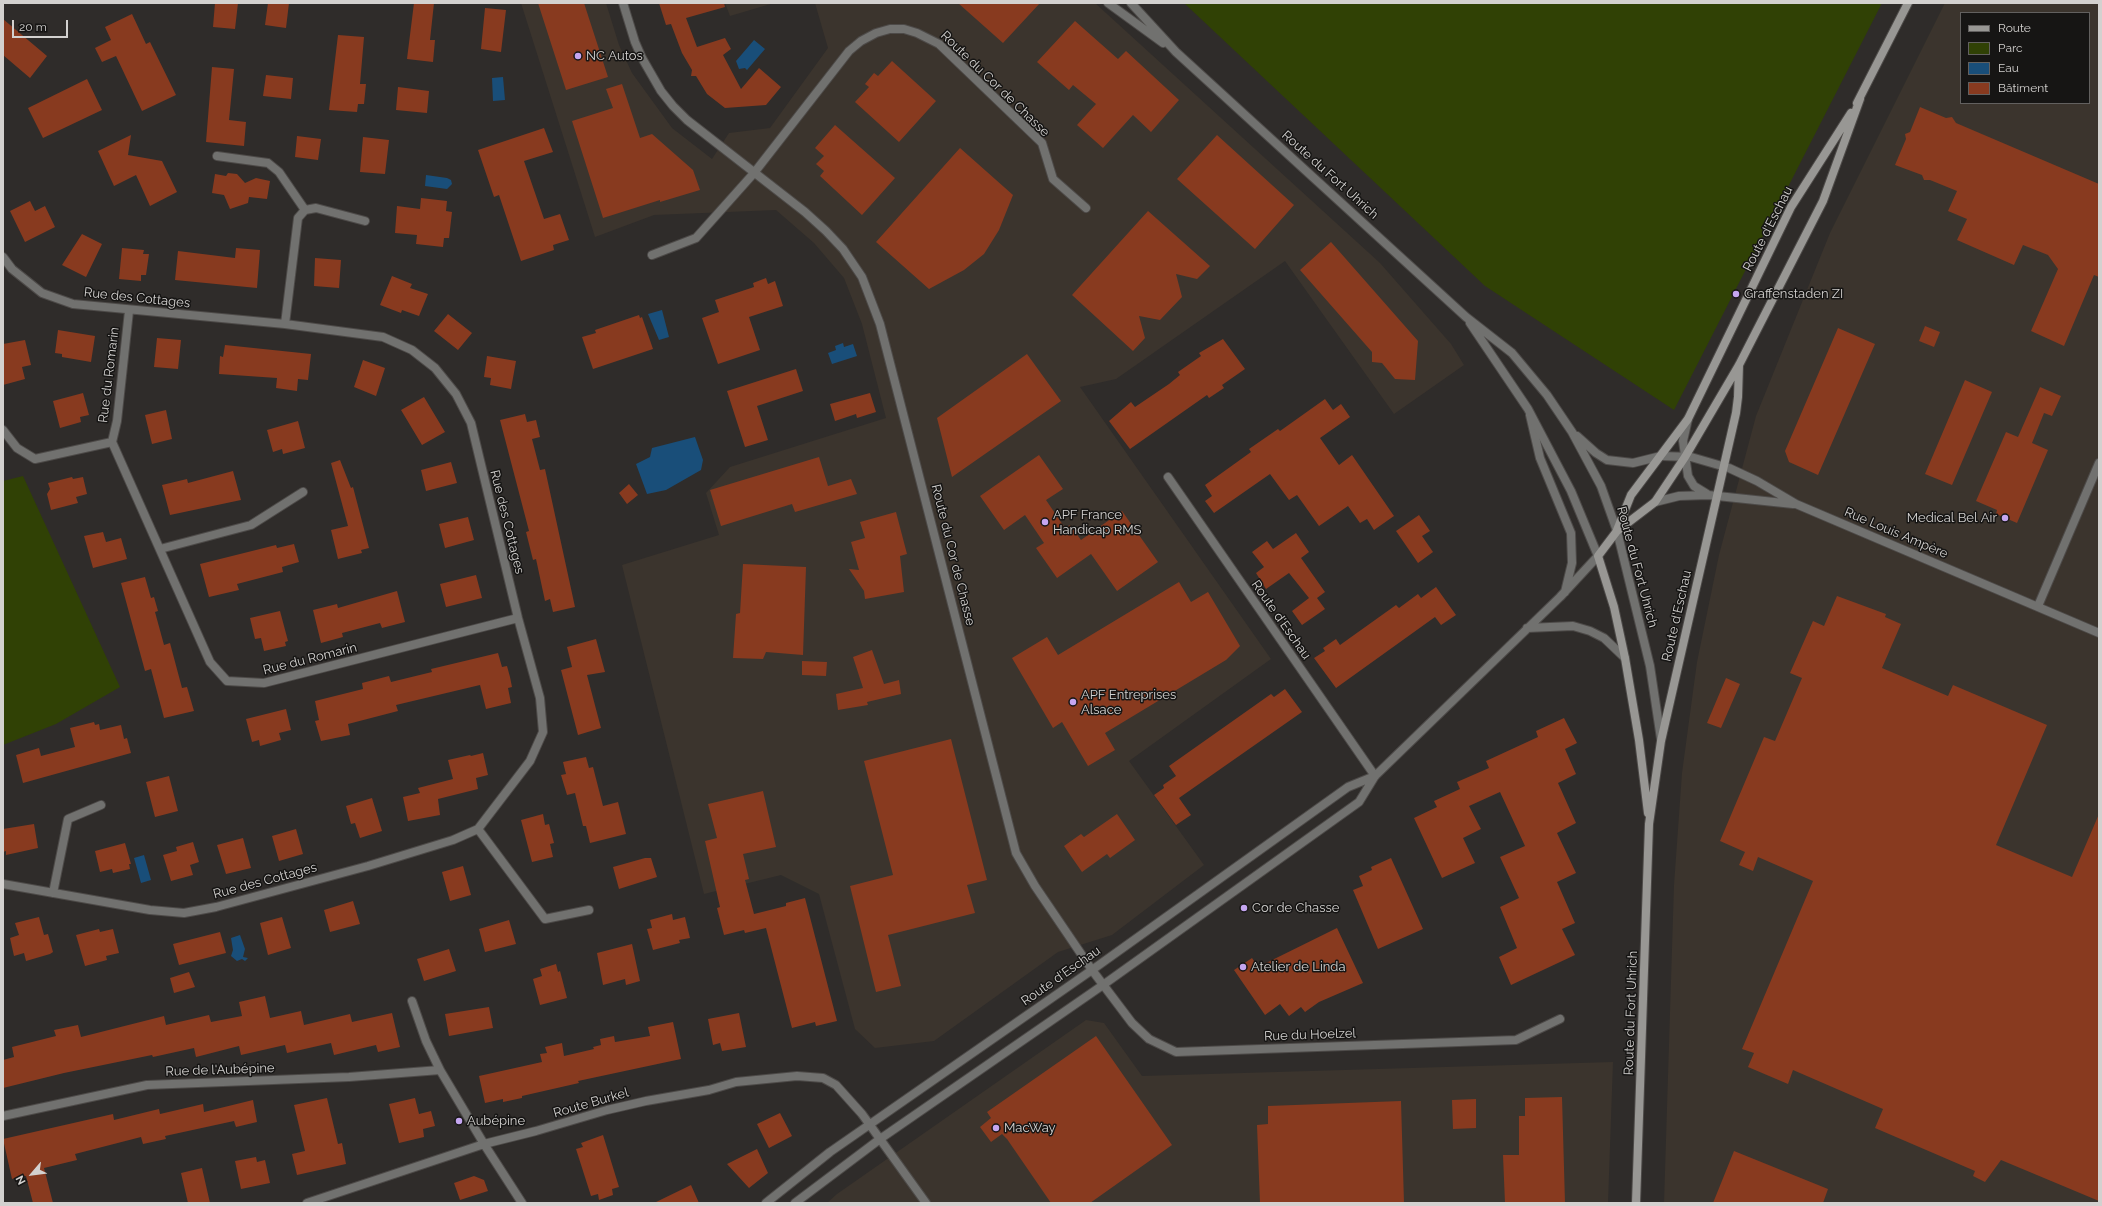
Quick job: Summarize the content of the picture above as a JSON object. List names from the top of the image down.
{
  "streets": {
    "main road": ["Route du Fort Uhrich", "Route d'Eschau"],
    "street": [
      "Route du Cor de Chasse",
      "Rue des Cottages",
      "Rue du Romarin",
      "Rue Louis Ampère",
      "Rue du Hoelzel",
      "Rue de l'Aubépine",
      "Route Burkel"
    ]
  },
  "crossings": [
    ["Route du Cor de Chasse", "Route d'Eschau"],
    ["Route du Cor de Chasse", "Rue du Hoelzel"],
    ["Route du Fort Uhrich", "Route d'Eschau"],
    ["Route d'Eschau", "Rue Louis Ampère"],
    ["Route d'Eschau", "Rue du Hoelzel"],
    ["Route d'Eschau", "Route Burkel"],
    ["Rue des Cottages", "Rue du Romarin"]
  ],
  "places": [
    "NC Autos",
    "Graffenstaden ZI",
    "Medical Bel Air",
    "APF France Handicap RMS",
    "APF Entreprises Alsace",
    "Cor de Chasse",
    "Atelier de Linda",
    "Aubépine",
    "MacWay"
  ],
  "legend": [
    "Route",
    "Parc",
    "Eau",
    "Bâtiment"
  ],
  "scale_bar": "20 m",
  "north": "bottom left"
}
